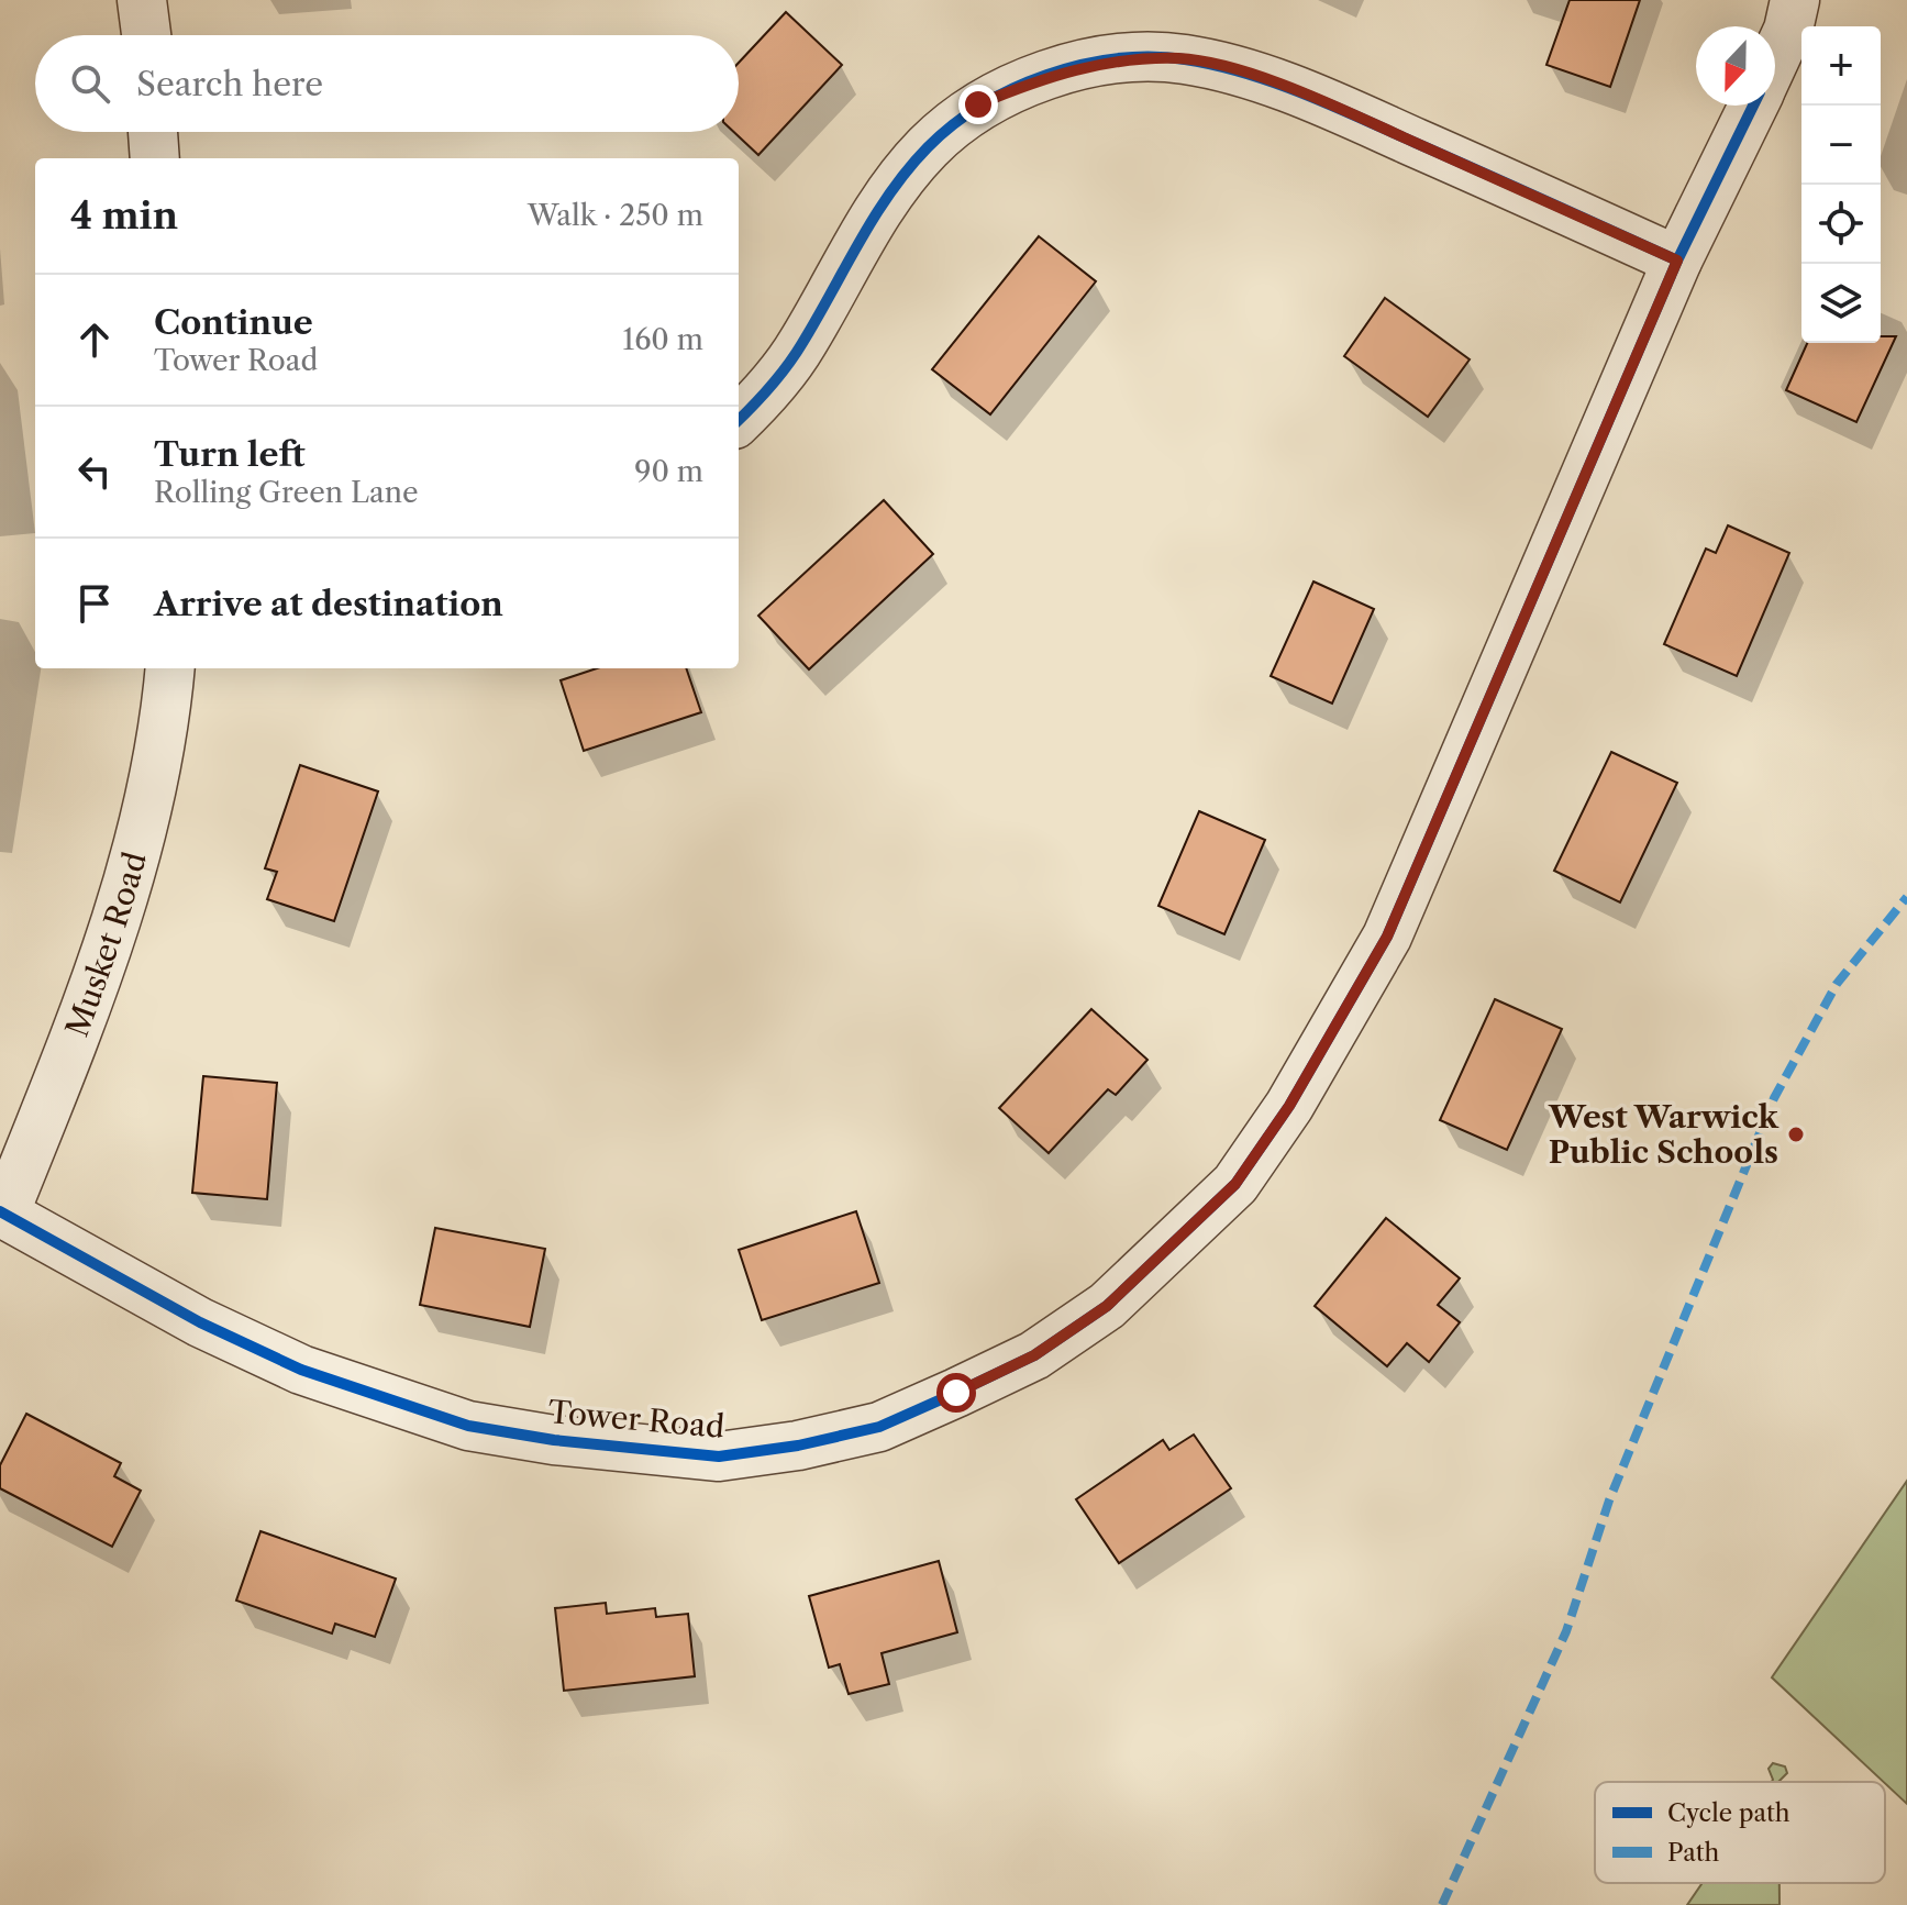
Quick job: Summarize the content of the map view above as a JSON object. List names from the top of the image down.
{
  "streets": {
    "street": ["Musket Road", "Tower Road"]
  },
  "crossings": [
    ["Musket Road", "Tower Road"]
  ],
  "places": ["West Warwick Public Schools"],
  "legend": ["Cycle path", "Path"],
  "north": "bottom",
  "page": {
    "map_buttons": ["+", "−"],
    "search": "Search here",
    "heading": ["4 min", "Walk · 250 m"],
    "list": [
      ["Continue", "Tower Road", "160 m"],
      ["Turn left", "Rolling Green Lane", "90 m"],
      "Arrive at destination"
    ]
  }
}
